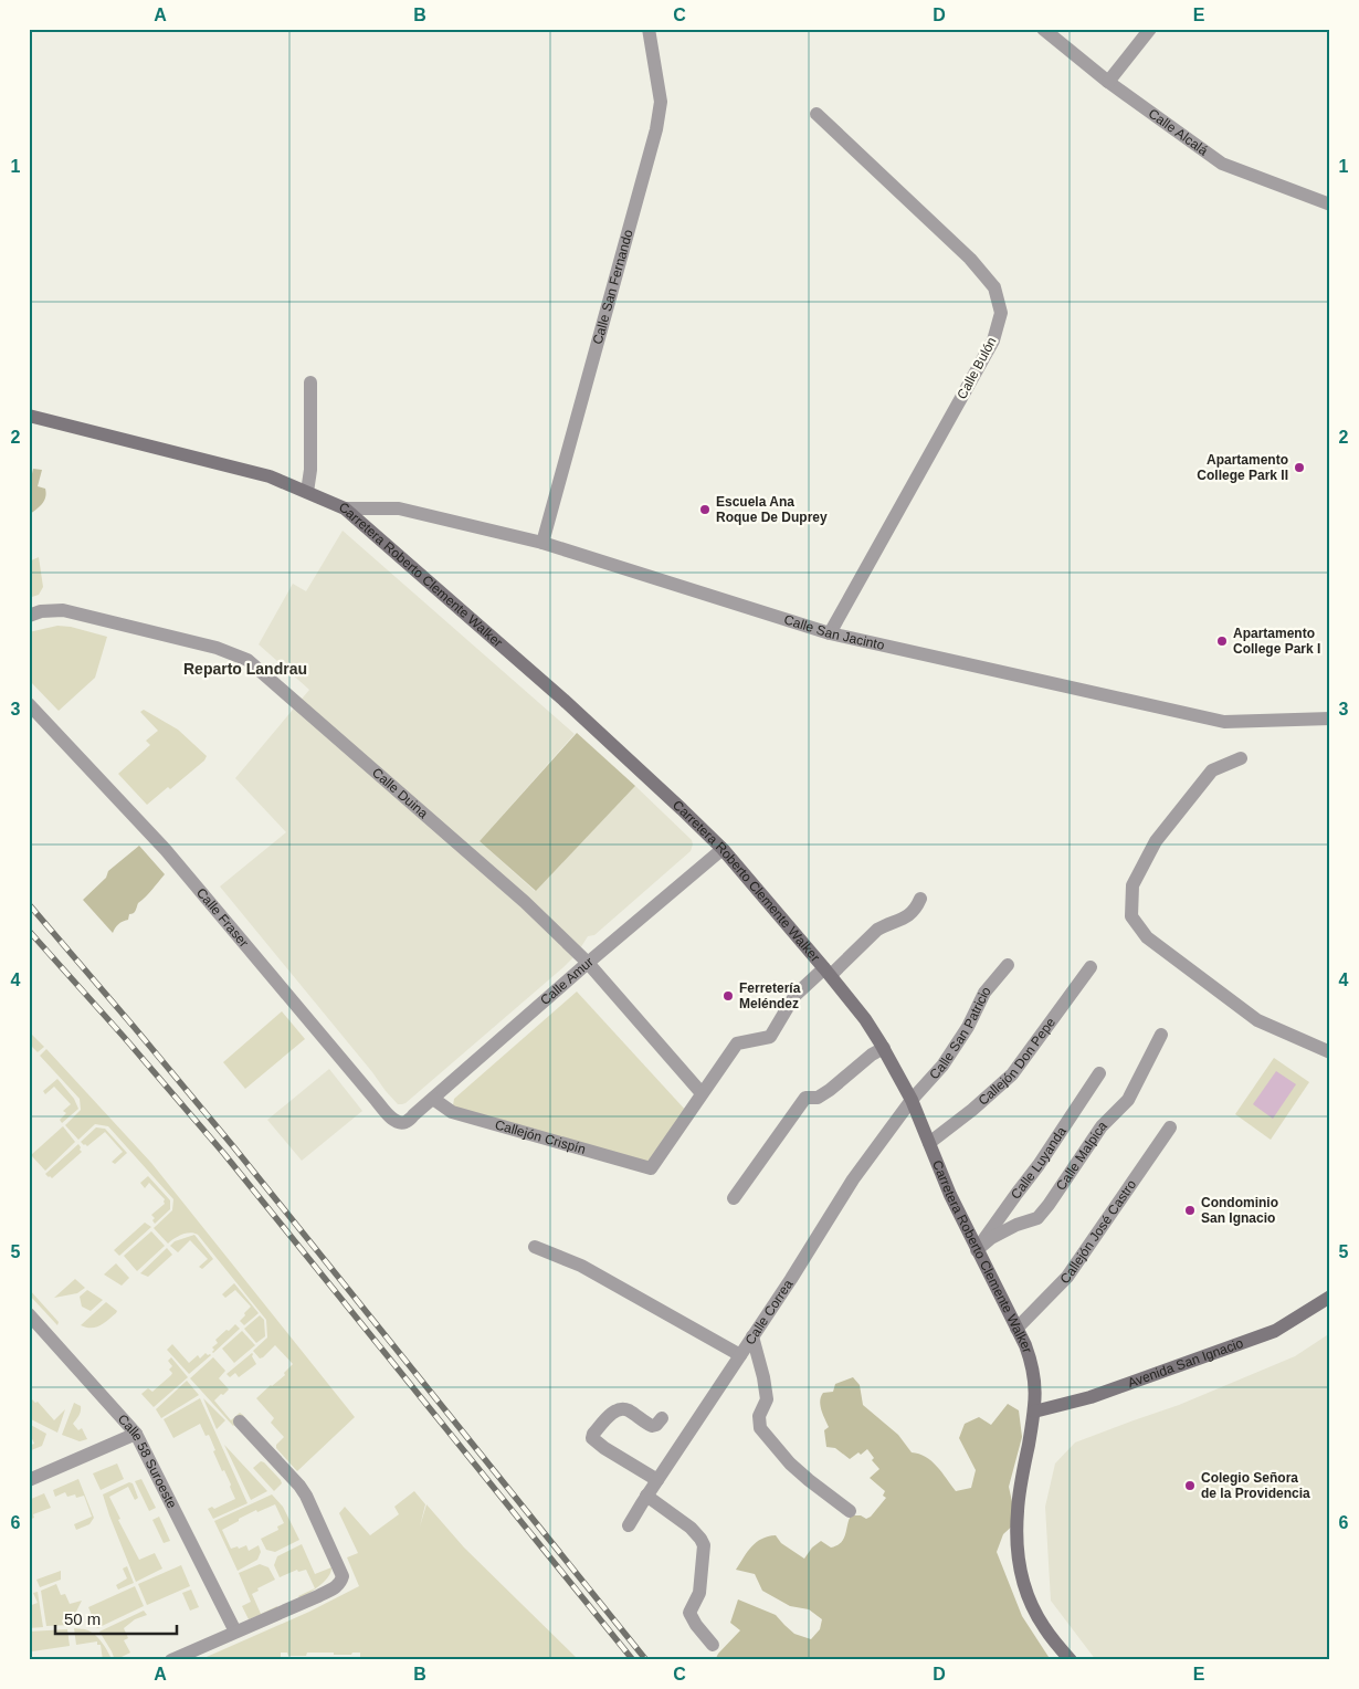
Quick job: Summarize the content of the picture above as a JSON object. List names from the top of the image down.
{
  "streets": {
    "main road": ["Carretera Roberto Clemente Walker", "Avenida San Ignacio"],
    "street": [
      "Calle Alcalá",
      "Calle San Fernando",
      "Calle Bulón",
      "Calle San Jacinto",
      "Calle Duina",
      "Calle Fraser",
      "Calle Amur",
      "Calle San Patricio",
      "Callejón Don Pepe",
      "Callejón Crispín",
      "Calle Malpica",
      "Calle Luyanda",
      "Callejón José Castro",
      "Calle Correa",
      "Calle 58 Suroeste"
    ]
  },
  "crossings": [
    ["Calle San Fernando", "Calle San Jacinto"],
    ["Calle Bulón", "Calle San Jacinto"],
    ["Carretera Roberto Clemente Walker", "Calle San Jacinto"],
    ["Carretera Roberto Clemente Walker", "Calle Amur"],
    ["Carretera Roberto Clemente Walker", "Calle San Patricio"],
    ["Carretera Roberto Clemente Walker", "Callejón Don Pepe"],
    ["Carretera Roberto Clemente Walker", "Calle Malpica"],
    ["Carretera Roberto Clemente Walker", "Calle Luyanda"],
    ["Carretera Roberto Clemente Walker", "Callejón José Castro"],
    ["Carretera Roberto Clemente Walker", "Calle Correa"],
    ["Carretera Roberto Clemente Walker", "Avenida San Ignacio"],
    ["Calle Duina", "Calle Amur"],
    ["Calle Duina", "Callejón Crispín"],
    ["Calle Fraser", "Calle Amur"],
    ["Calle Amur", "Callejón Crispín"],
    ["Calle San Patricio", "Calle Correa"],
    ["Calle Malpica", "Calle Luyanda"]
  ],
  "districts": ["Reparto Landrau"],
  "places": [
    "Apartamento College Park II",
    "Escuela Ana Roque De Duprey",
    "Apartamento College Park I",
    "Ferretería Meléndez",
    "Condominio San Ignacio",
    "Colegio Señora de la Providencia"
  ],
  "scale_bar": "50 m",
  "grid": {
    "columns": [
      "A",
      "B",
      "C",
      "D",
      "E"
    ],
    "rows": [
      "1",
      "2",
      "3",
      "4",
      "5",
      "6"
    ]
  }
}
